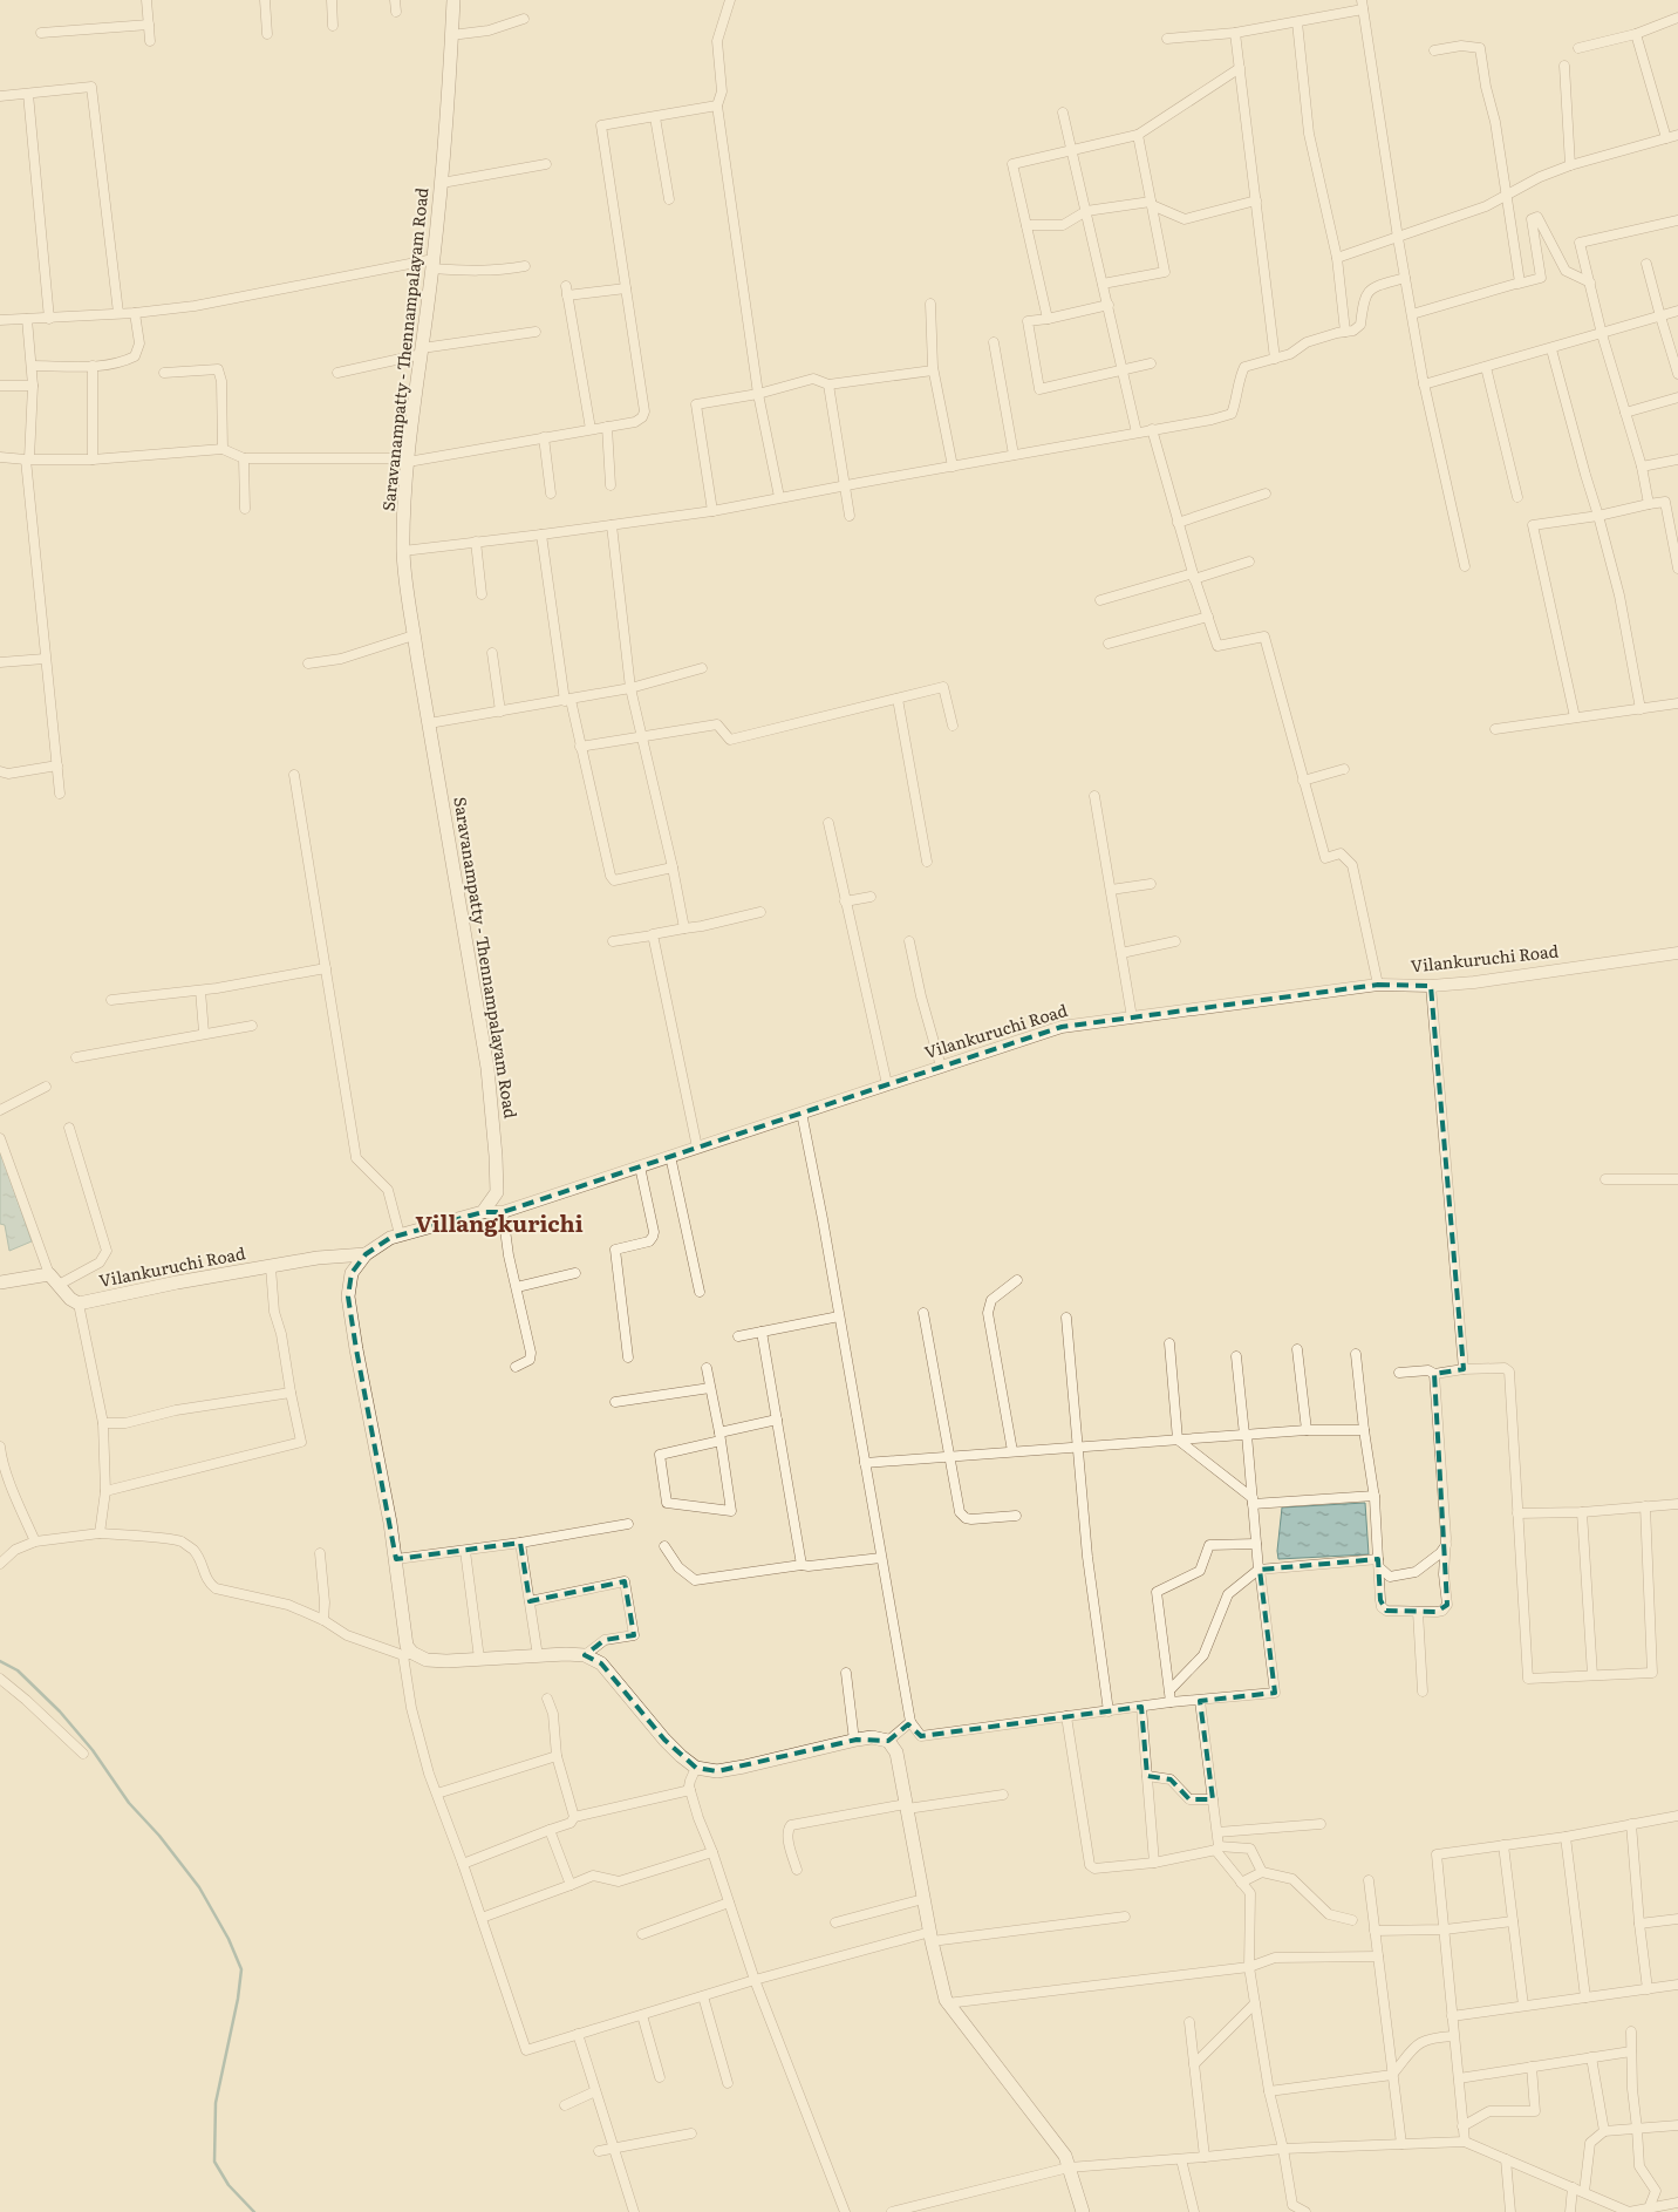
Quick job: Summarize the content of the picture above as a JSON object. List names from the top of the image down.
{
  "streets": {
    "main road": ["Saravanampatty - Thennampalayam Road", "Vilankuruchi Road"]
  },
  "crossings": [
    ["Saravanampatty - Thennampalayam Road", "Vilankuruchi Road"]
  ],
  "districts": ["Villangkurichi"]
}
